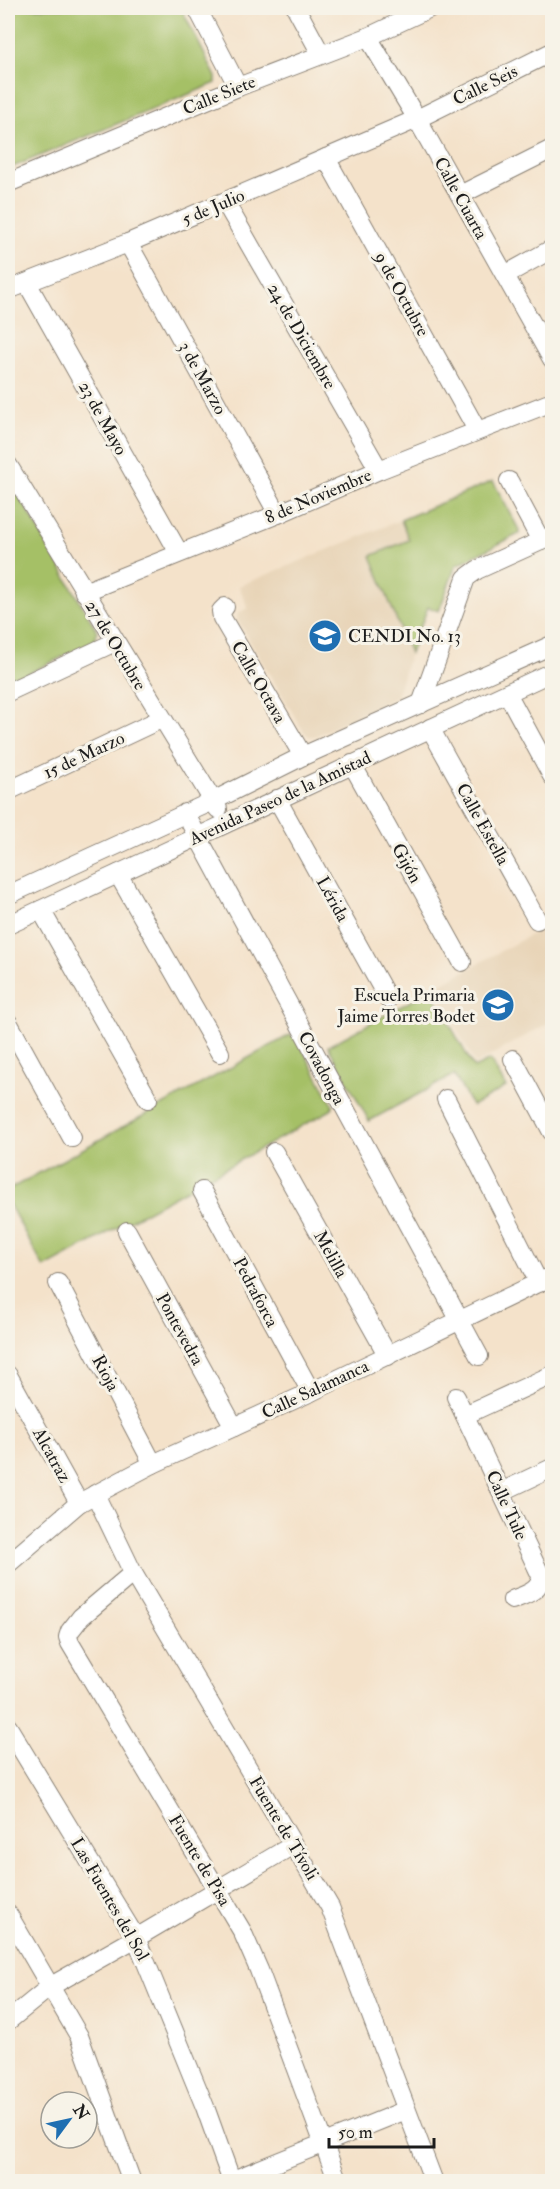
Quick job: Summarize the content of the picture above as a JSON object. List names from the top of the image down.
{
  "streets": {
    "street": [
      "Calle Seis",
      "Calle Siete",
      "Calle Cuarta",
      "5 de Julio",
      "9 de Octubre",
      "24 de Diciembre",
      "3 de Marzo",
      "23 de Mayo",
      "8 de Noviembre",
      "27 de Octubre",
      "Calle Octava",
      "15 de Marzo",
      "Avenida Paseo de la Amistad",
      "Calle Estella",
      "Gijón",
      "Lérida",
      "Covadonga",
      "Melilla",
      "Pedraforca",
      "Pontevedra",
      "Rioja",
      "Calle Salamanca",
      "Alcatraz",
      "Calle Tule",
      "Fuente de Tívoli",
      "Fuente de Pisa",
      "Las Fuentes del Sol"
    ]
  },
  "crossings": [
    ["Calle Seis", "Calle Cuarta"],
    ["Calle Seis", "5 de Julio"],
    ["Calle Siete", "Calle Cuarta"],
    ["Calle Cuarta", "5 de Julio"],
    ["5 de Julio", "9 de Octubre"],
    ["5 de Julio", "24 de Diciembre"],
    ["5 de Julio", "3 de Marzo"],
    ["5 de Julio", "23 de Mayo"],
    ["9 de Octubre", "8 de Noviembre"],
    ["24 de Diciembre", "8 de Noviembre"],
    ["3 de Marzo", "8 de Noviembre"],
    ["23 de Mayo", "8 de Noviembre"],
    ["8 de Noviembre", "27 de Octubre"],
    ["27 de Octubre", "15 de Marzo"],
    ["27 de Octubre", "Avenida Paseo de la Amistad"],
    ["Calle Octava", "Avenida Paseo de la Amistad"],
    ["Avenida Paseo de la Amistad", "Calle Estella"],
    ["Avenida Paseo de la Amistad", "Gijón"],
    ["Avenida Paseo de la Amistad", "Lérida"],
    ["Avenida Paseo de la Amistad", "Covadonga"],
    ["Covadonga", "Calle Salamanca"],
    ["Melilla", "Calle Salamanca"],
    ["Pedraforca", "Calle Salamanca"],
    ["Pontevedra", "Calle Salamanca"],
    ["Rioja", "Calle Salamanca"],
    ["Calle Salamanca", "Alcatraz"],
    ["Calle Salamanca", "Fuente de Tívoli"],
    ["Alcatraz", "Fuente de Tívoli"],
    ["Fuente de Tívoli", "Fuente de Pisa"]
  ],
  "places": {
    "school or university": ["CENDI No. 13", "Escuela Primaria Jaime Torres Bodet"]
  },
  "scale_bar": "50 m",
  "north": "top right"
}
